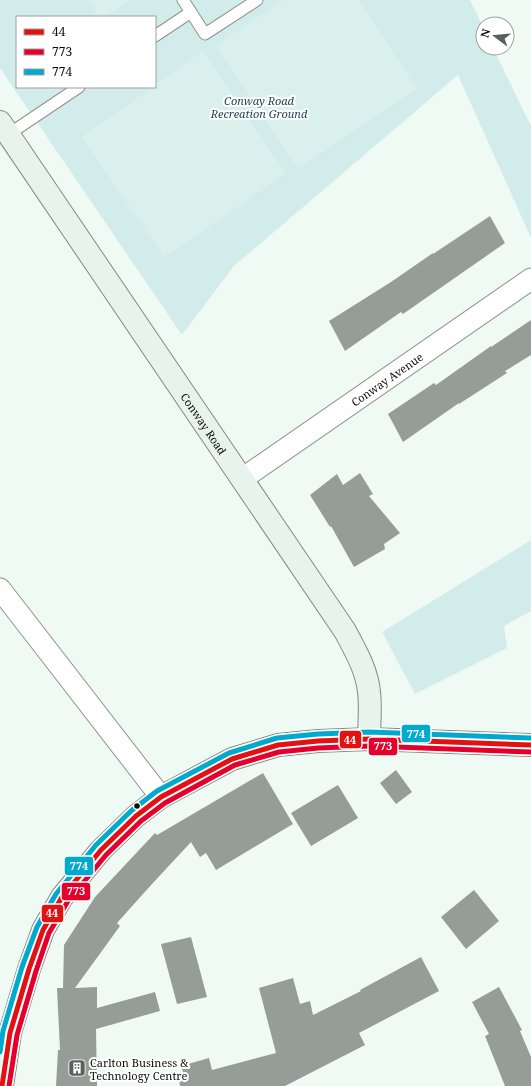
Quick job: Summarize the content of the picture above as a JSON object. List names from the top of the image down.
{
  "streets": {
    "street": ["Conway Avenue", "Conway Road"]
  },
  "crossings": [
    ["Conway Avenue", "Conway Road"]
  ],
  "parks": ["Conway Road Recreation Ground"],
  "places": {
    "building": ["Carlton Business & Technology Centre"]
  },
  "lines": ["transit line 774", "transit line 44", "transit line 773"],
  "legend": ["44", "773", "774"],
  "north": "left"
}
